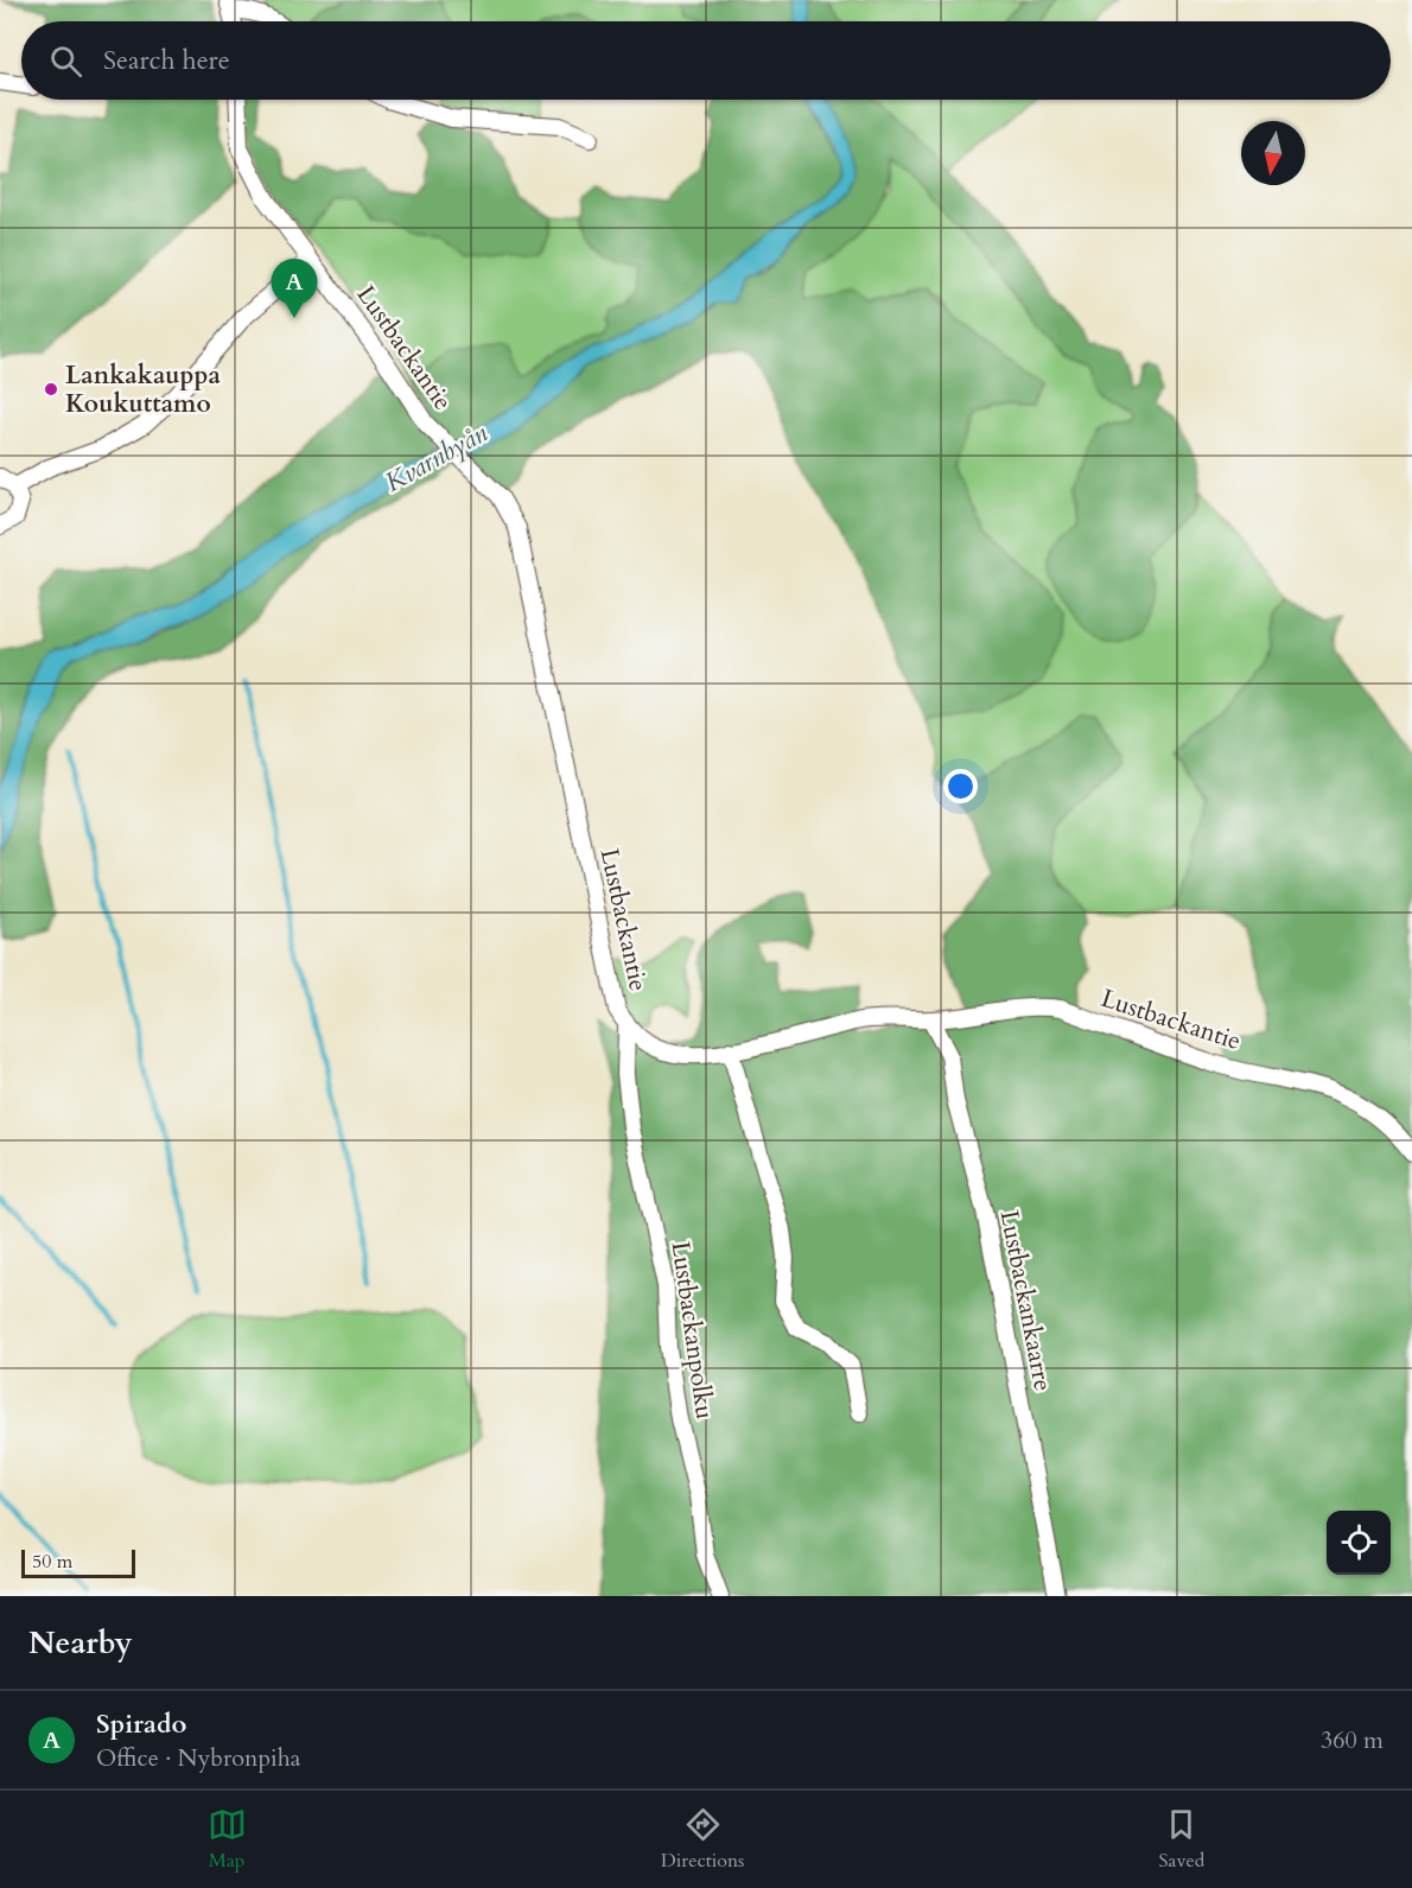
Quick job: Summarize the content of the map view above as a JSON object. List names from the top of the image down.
{
  "streets": {
    "street": ["Lustbackantie", "Lustbackankaarre", "Lustbackanpolku"]
  },
  "crossings": [
    ["Lustbackantie", "Lustbackankaarre"],
    ["Lustbackantie", "Lustbackanpolku"]
  ],
  "water": ["Kvarnbyån"],
  "places": ["Lankakauppa Koukuttamo"],
  "scale_bar": "50 m",
  "north": "bottom",
  "page": {
    "search": "Search here",
    "pins": "A",
    "scale": "50 m",
    "heading": "Nearby",
    "list": [
      {
        "mark": "A",
        "name": "Spirado",
        "note": "Office · Nybronpiha",
        "value": "360 m"
      }
    ],
    "nav": ["Map", "Directions", "Saved"]
  }
}
